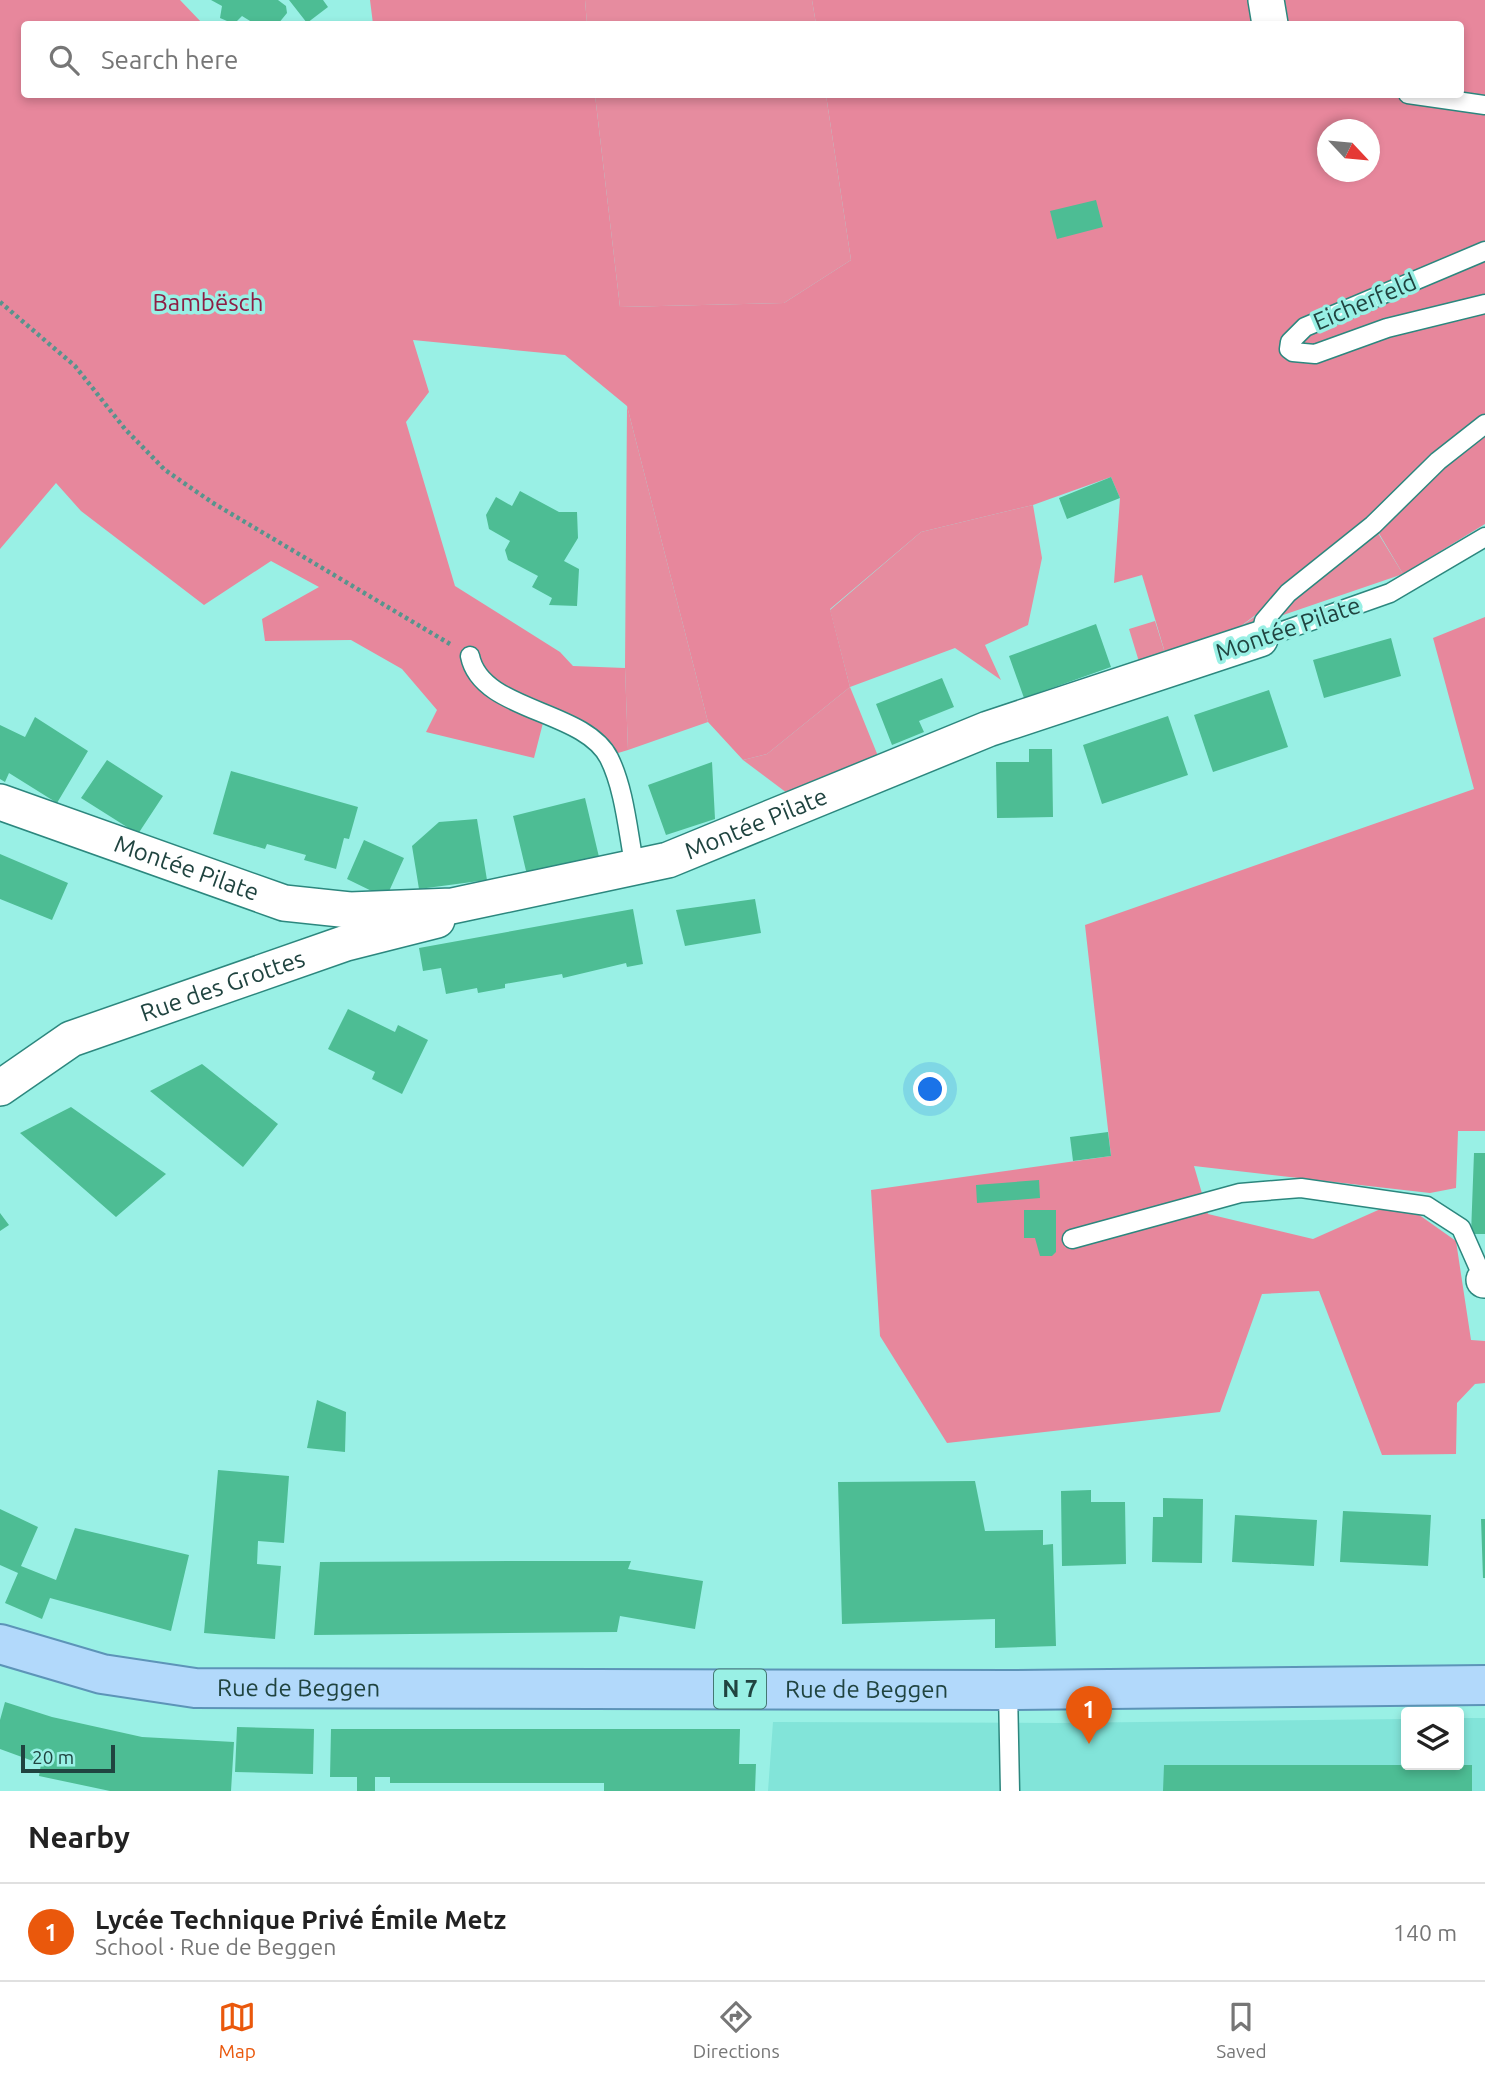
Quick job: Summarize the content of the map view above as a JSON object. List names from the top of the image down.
{
  "streets": {
    "main road": ["Rue de Beggen", "N 7"],
    "street": ["Montée Pilate", "Rue des Grottes"],
    "lane": ["Eicherfeld"]
  },
  "crossings": [
    ["Montée Pilate", "Rue des Grottes"]
  ],
  "parks": ["Bambësch"],
  "scale_bar": "20 m",
  "north": "bottom right",
  "page": {
    "search": "Search here",
    "pins": "1",
    "scale": "20 m",
    "heading": "Nearby",
    "list": [
      {
        "mark": "1",
        "name": "Lycée Technique Privé Émile Metz",
        "note": "School · Rue de Beggen",
        "value": "140 m"
      }
    ],
    "nav": ["Map", "Directions", "Saved"]
  }
}
